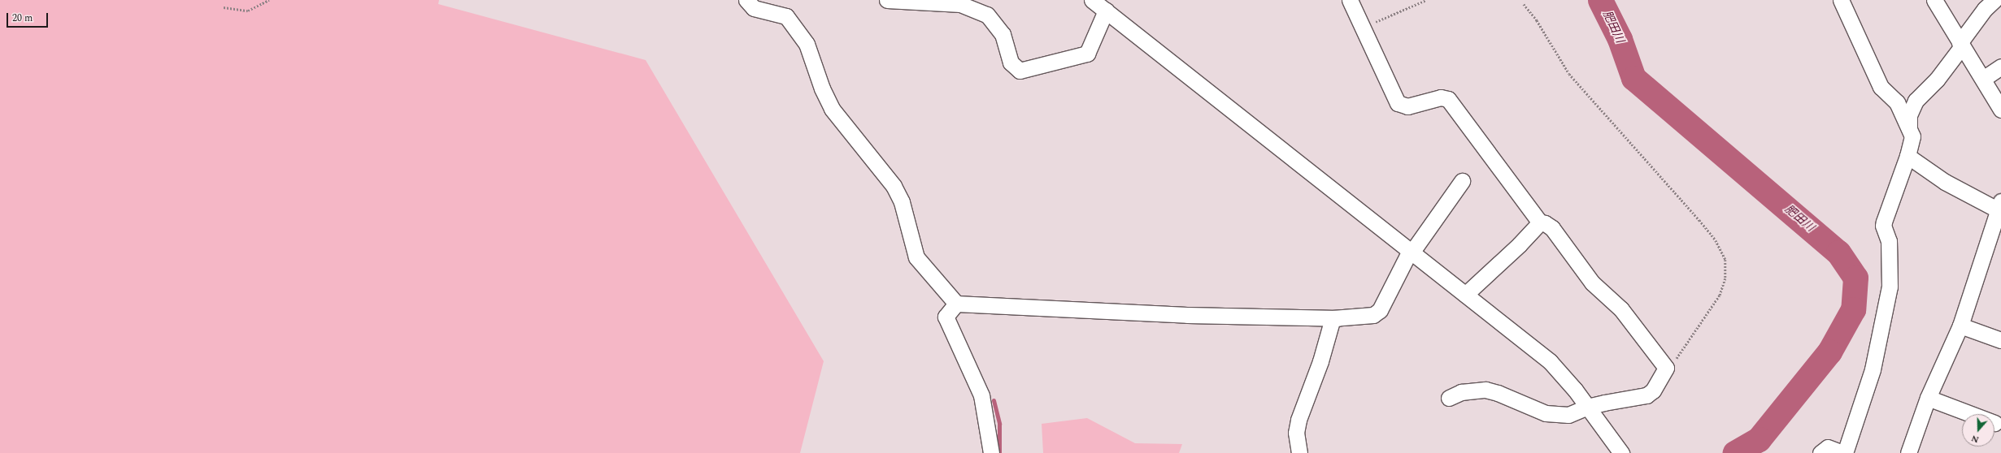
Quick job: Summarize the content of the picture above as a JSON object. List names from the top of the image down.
{
  "water": ["肥田川"],
  "scale_bar": "20 m",
  "north": "bottom"
}
